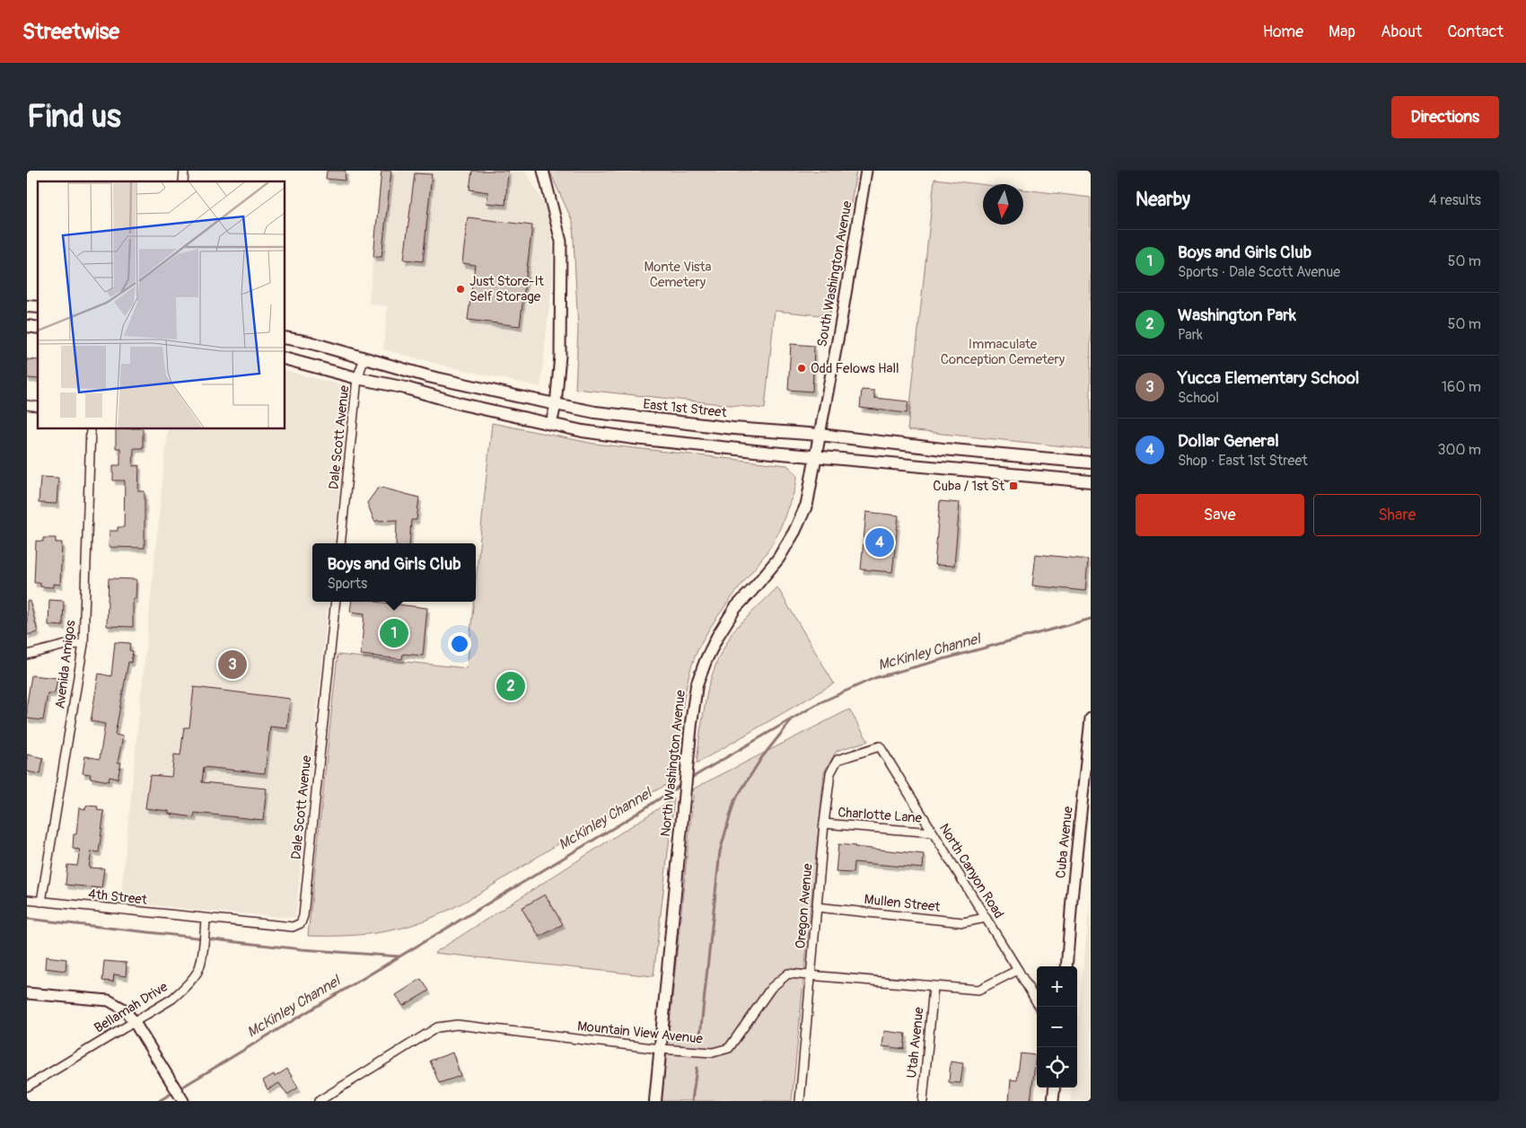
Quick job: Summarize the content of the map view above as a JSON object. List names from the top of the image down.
{
  "streets": {
    "main road": ["East 1st Street", "North Washington Avenue"],
    "street": [
      "South Washington Avenue",
      "Dale Scott Avenue",
      "Avenida Amigos",
      "Charlotte Lane",
      "Cuba Avenue",
      "North Canyon Road",
      "4th Street",
      "Mullen Street",
      "Oregon Avenue",
      "Bellamah Drive",
      "Mountain View Avenue",
      "Utah Avenue"
    ]
  },
  "crossings": [
    ["South Washington Avenue", "East 1st Street"],
    ["South Washington Avenue", "North Washington Avenue"],
    ["East 1st Street", "Dale Scott Avenue"],
    ["East 1st Street", "North Washington Avenue"],
    ["Dale Scott Avenue", "4th Street"],
    ["Dale Scott Avenue", "Bellamah Drive"],
    ["Avenida Amigos", "4th Street"],
    ["North Washington Avenue", "Mountain View Avenue"],
    ["Charlotte Lane", "North Canyon Road"],
    ["Charlotte Lane", "Oregon Avenue"],
    ["North Canyon Road", "Mullen Street"],
    ["North Canyon Road", "Oregon Avenue"],
    ["North Canyon Road", "Mountain View Avenue"],
    ["4th Street", "Bellamah Drive"],
    ["Mullen Street", "Oregon Avenue"],
    ["Oregon Avenue", "Mountain View Avenue"],
    ["Mountain View Avenue", "Utah Avenue"]
  ],
  "water": ["McKinley Channel"],
  "parks": ["Monte Vista Cemetery", "Immaculate Conception Cemetery"],
  "places": {
    "other": ["Just Store-It Self Storage", "Odd Felows Hall"],
    "transit": ["Cuba / 1st St"]
  },
  "north": "bottom",
  "page": {
    "header": "Streetwise",
    "nav": [
      "Home",
      "Map",
      "About",
      "Contact"
    ],
    "buttons": [
      "Directions",
      ["Save", "Share"]
    ],
    "title": "Find us",
    "heading": ["Nearby", "4 results"],
    "list": [
      {
        "mark": "1",
        "name": "Boys and Girls Club",
        "note": "Sports · Dale Scott Avenue",
        "value": "50 m"
      },
      {
        "mark": "2",
        "name": "Washington Park",
        "note": "Park",
        "value": "50 m"
      },
      {
        "mark": "3",
        "name": "Yucca Elementary School",
        "note": "School",
        "value": "160 m"
      },
      {
        "mark": "4",
        "name": "Dollar General",
        "note": "Shop · East 1st Street",
        "value": "300 m"
      }
    ],
    "pins": [
      "4",
      "1",
      "3",
      "2"
    ],
    "popup": ["Boys and Girls Club", "Sports"],
    "map_buttons": ["+", "−"]
  }
}
